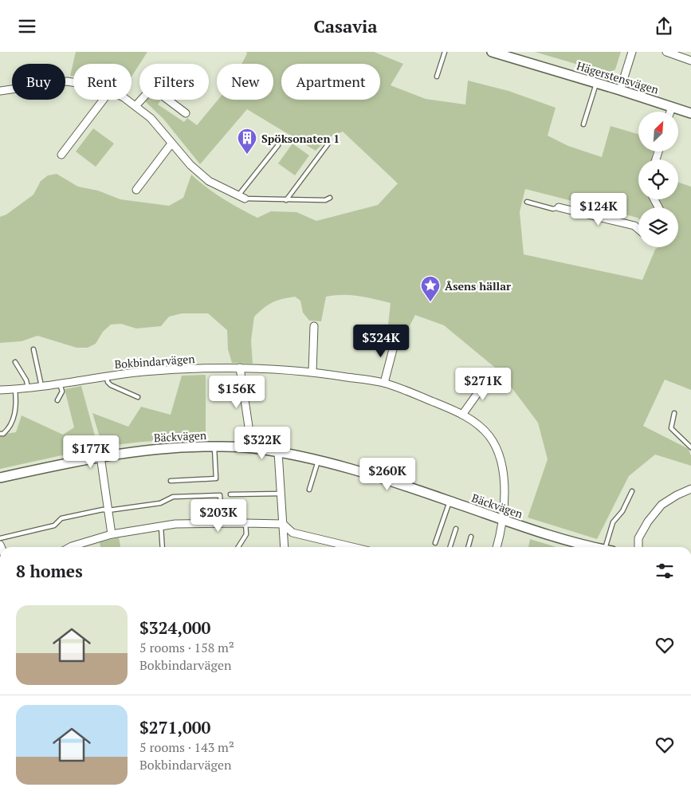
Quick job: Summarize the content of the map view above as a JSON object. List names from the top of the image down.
{
  "streets": {
    "street": ["Hägerstensvägen", "Bokbindarvägen", "Bäckvägen"]
  },
  "crossings": [
    ["Bokbindarvägen", "Bäckvägen"]
  ],
  "places": {
    "building": ["Spöksonaten 1"],
    "place": ["Åsens hällar"]
  },
  "north": "top right",
  "page": {
    "header": "Casavia",
    "chip": [
      "Buy",
      "Rent",
      "Filters",
      "New",
      "Apartment"
    ],
    "price": [
      "$124K",
      "$324K",
      "$271K",
      "$156K",
      "$322K",
      "$177K",
      "$260K",
      "$203K"
    ],
    "heading": "8 homes",
    "list": [
      {
        "name": "$324,000",
        "note": "5 rooms · 158 m² · Bokbindarvägen"
      },
      {
        "name": "$271,000",
        "note": "5 rooms · 143 m² · Bokbindarvägen"
      }
    ]
  }
}
